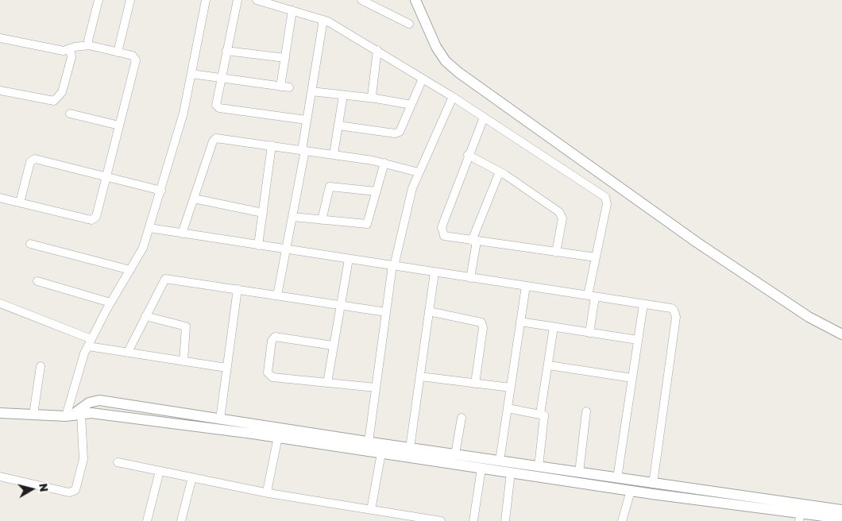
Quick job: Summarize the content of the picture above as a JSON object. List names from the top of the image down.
{
  "north": "right"
}
